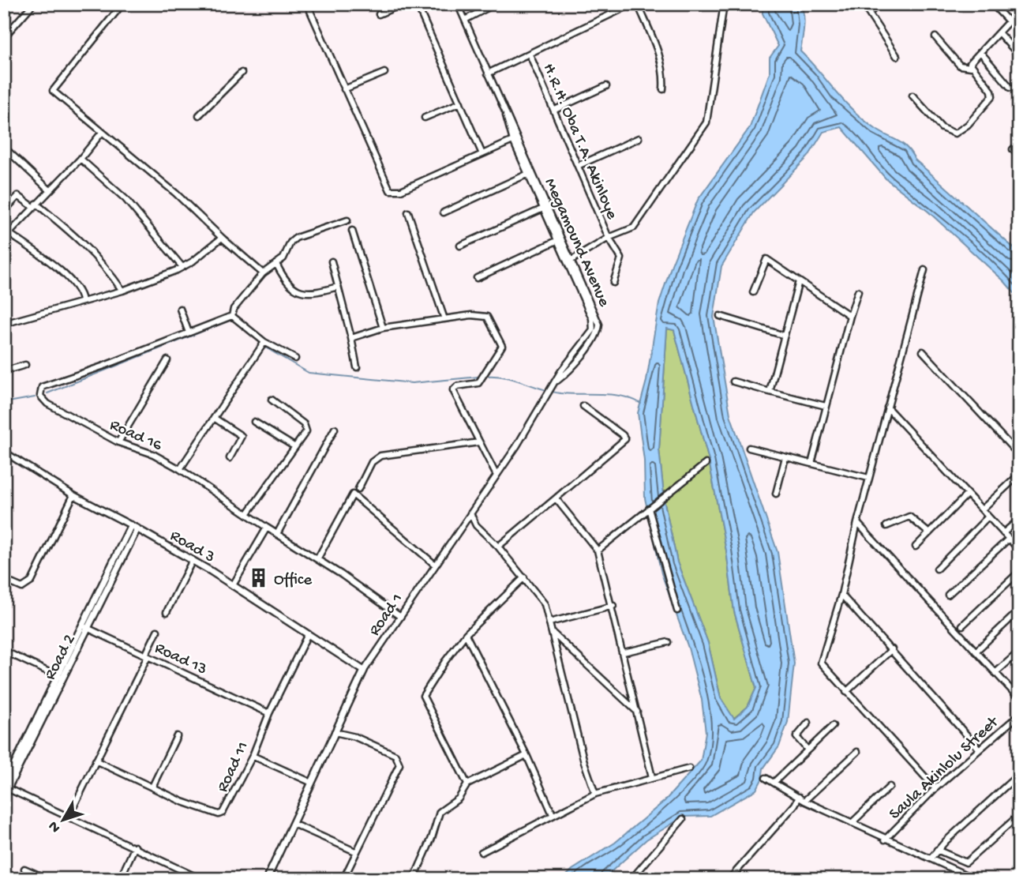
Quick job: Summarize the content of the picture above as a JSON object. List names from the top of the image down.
{
  "streets": {
    "street": [
      "H.R.H. Oba T.A. Akinloye",
      "Megamound Avenue",
      "Road 16",
      "Road 3",
      "Road 1",
      "Road 2",
      "Road 13",
      "Road 11",
      "Saula Akinlolu Street"
    ]
  },
  "crossings": [
    ["Megamound Avenue", "Road 1"],
    ["Road 16", "Road 1"],
    ["Road 3", "Road 1"],
    ["Road 3", "Road 2"],
    ["Road 3", "Road 11"],
    ["Road 2", "Road 13"],
    ["Road 13", "Road 11"]
  ],
  "places": {
    "building": ["Office"]
  },
  "north": "bottom left"
}
